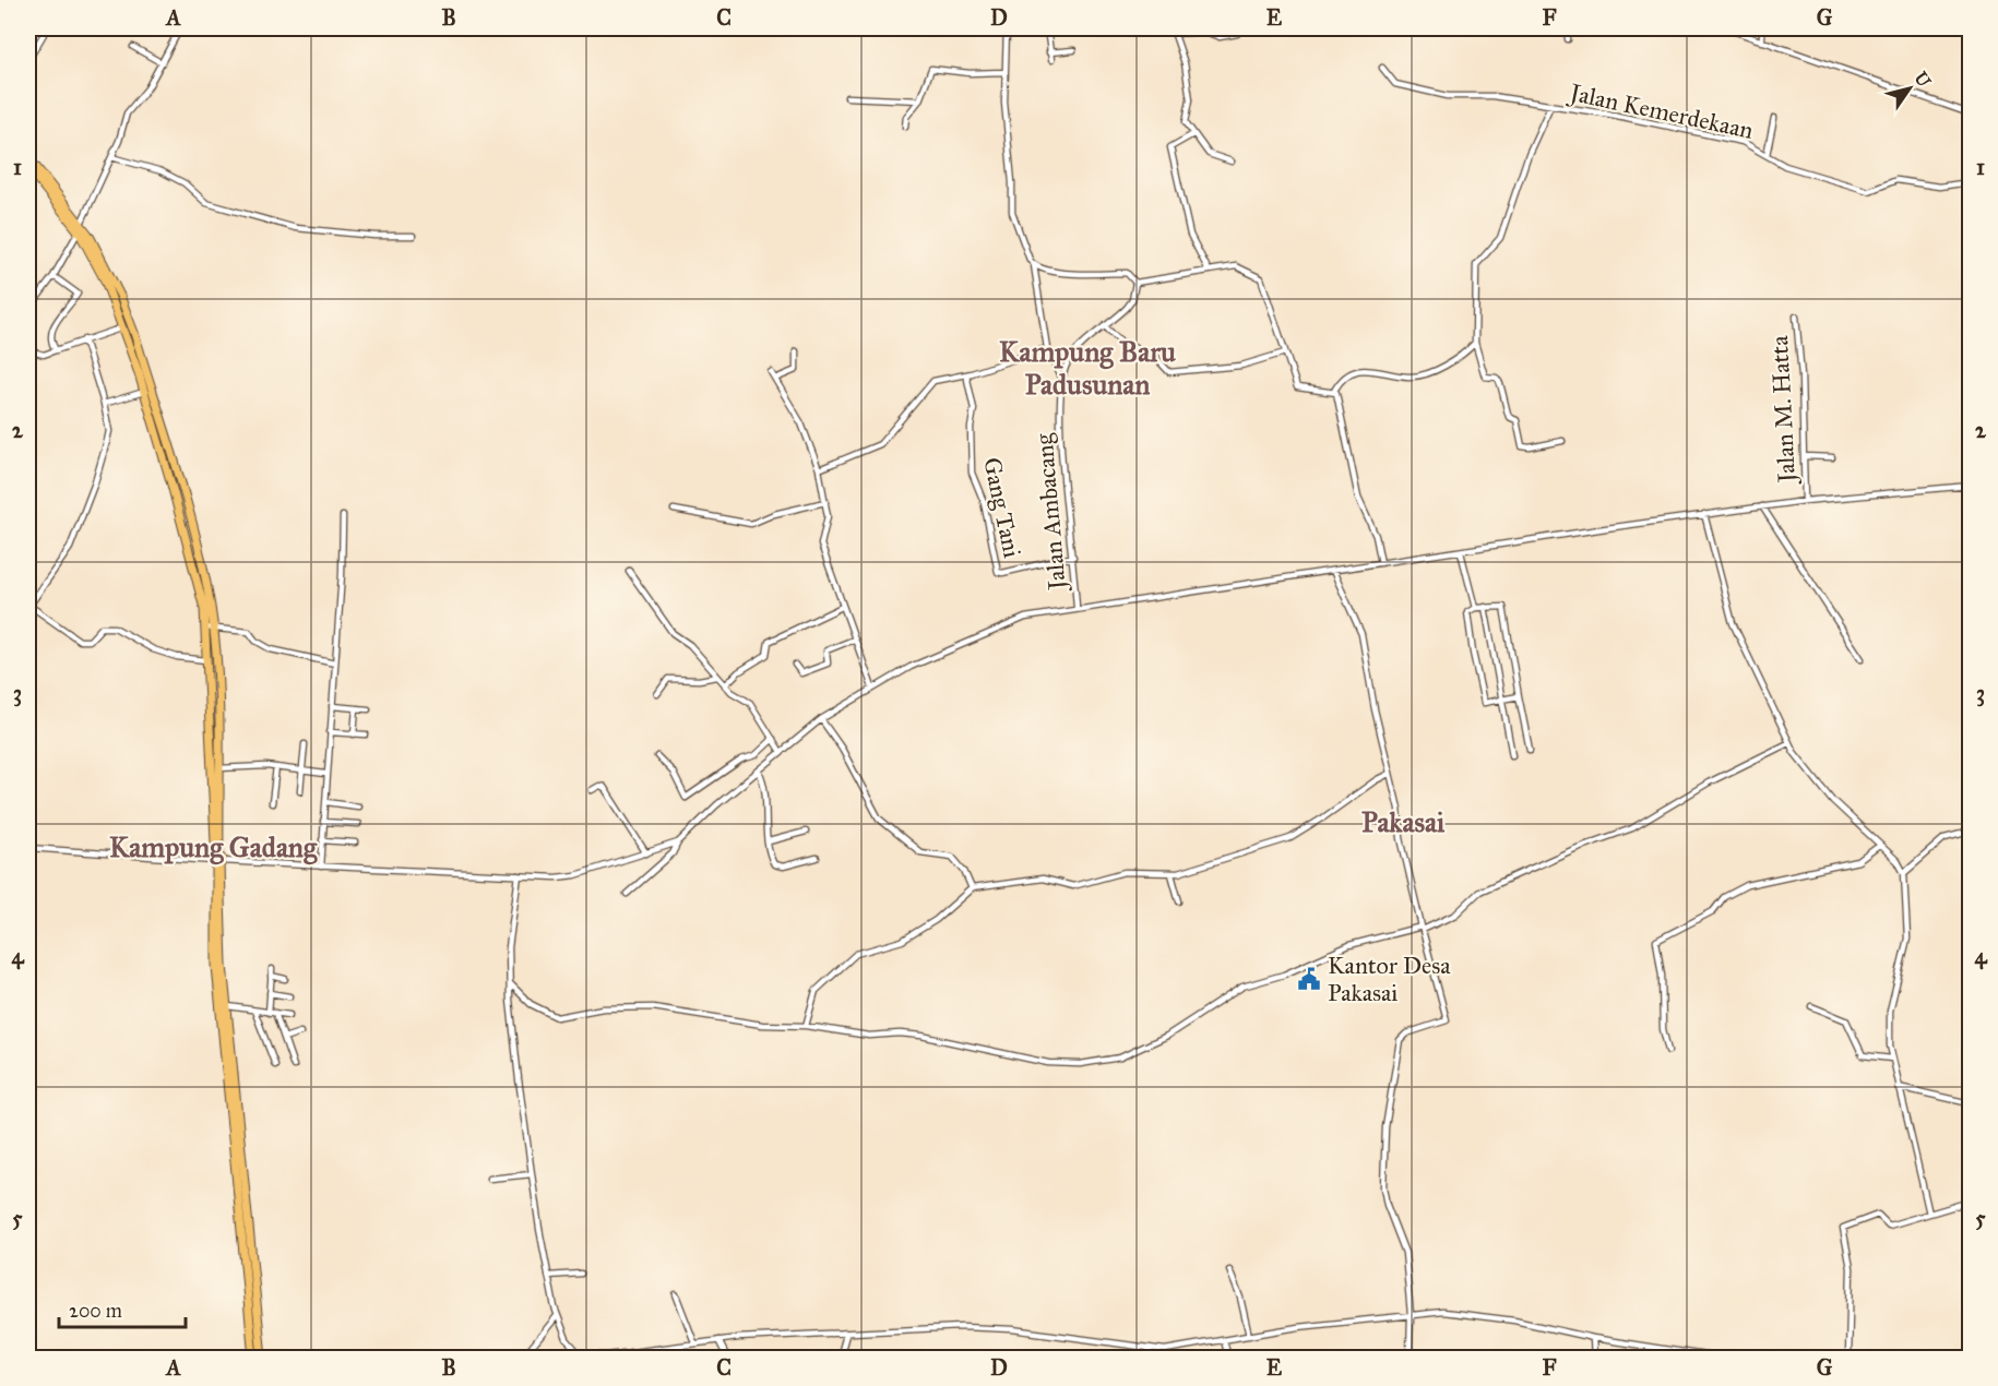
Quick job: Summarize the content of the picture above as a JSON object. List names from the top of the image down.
{
  "streets": {
    "street": [
      "Jalan Kemerdekaan",
      "Jalan M. Hatta",
      "Gang Tani",
      "Jalan Ambacang"
    ]
  },
  "crossings": [
    ["Gang Tani", "Jalan Ambacang"]
  ],
  "districts": ["Kampung Baru Padusunan", "Pakasai", "Kampung Gadang"],
  "places": {
    "public building": ["Kantor Desa Pakasai"]
  },
  "scale_bar": "200 m",
  "north": "top right",
  "grid": {
    "columns": [
      "A",
      "B",
      "C",
      "D",
      "E",
      "F",
      "G"
    ],
    "rows": [
      "1",
      "2",
      "3",
      "4",
      "5"
    ]
  }
}
